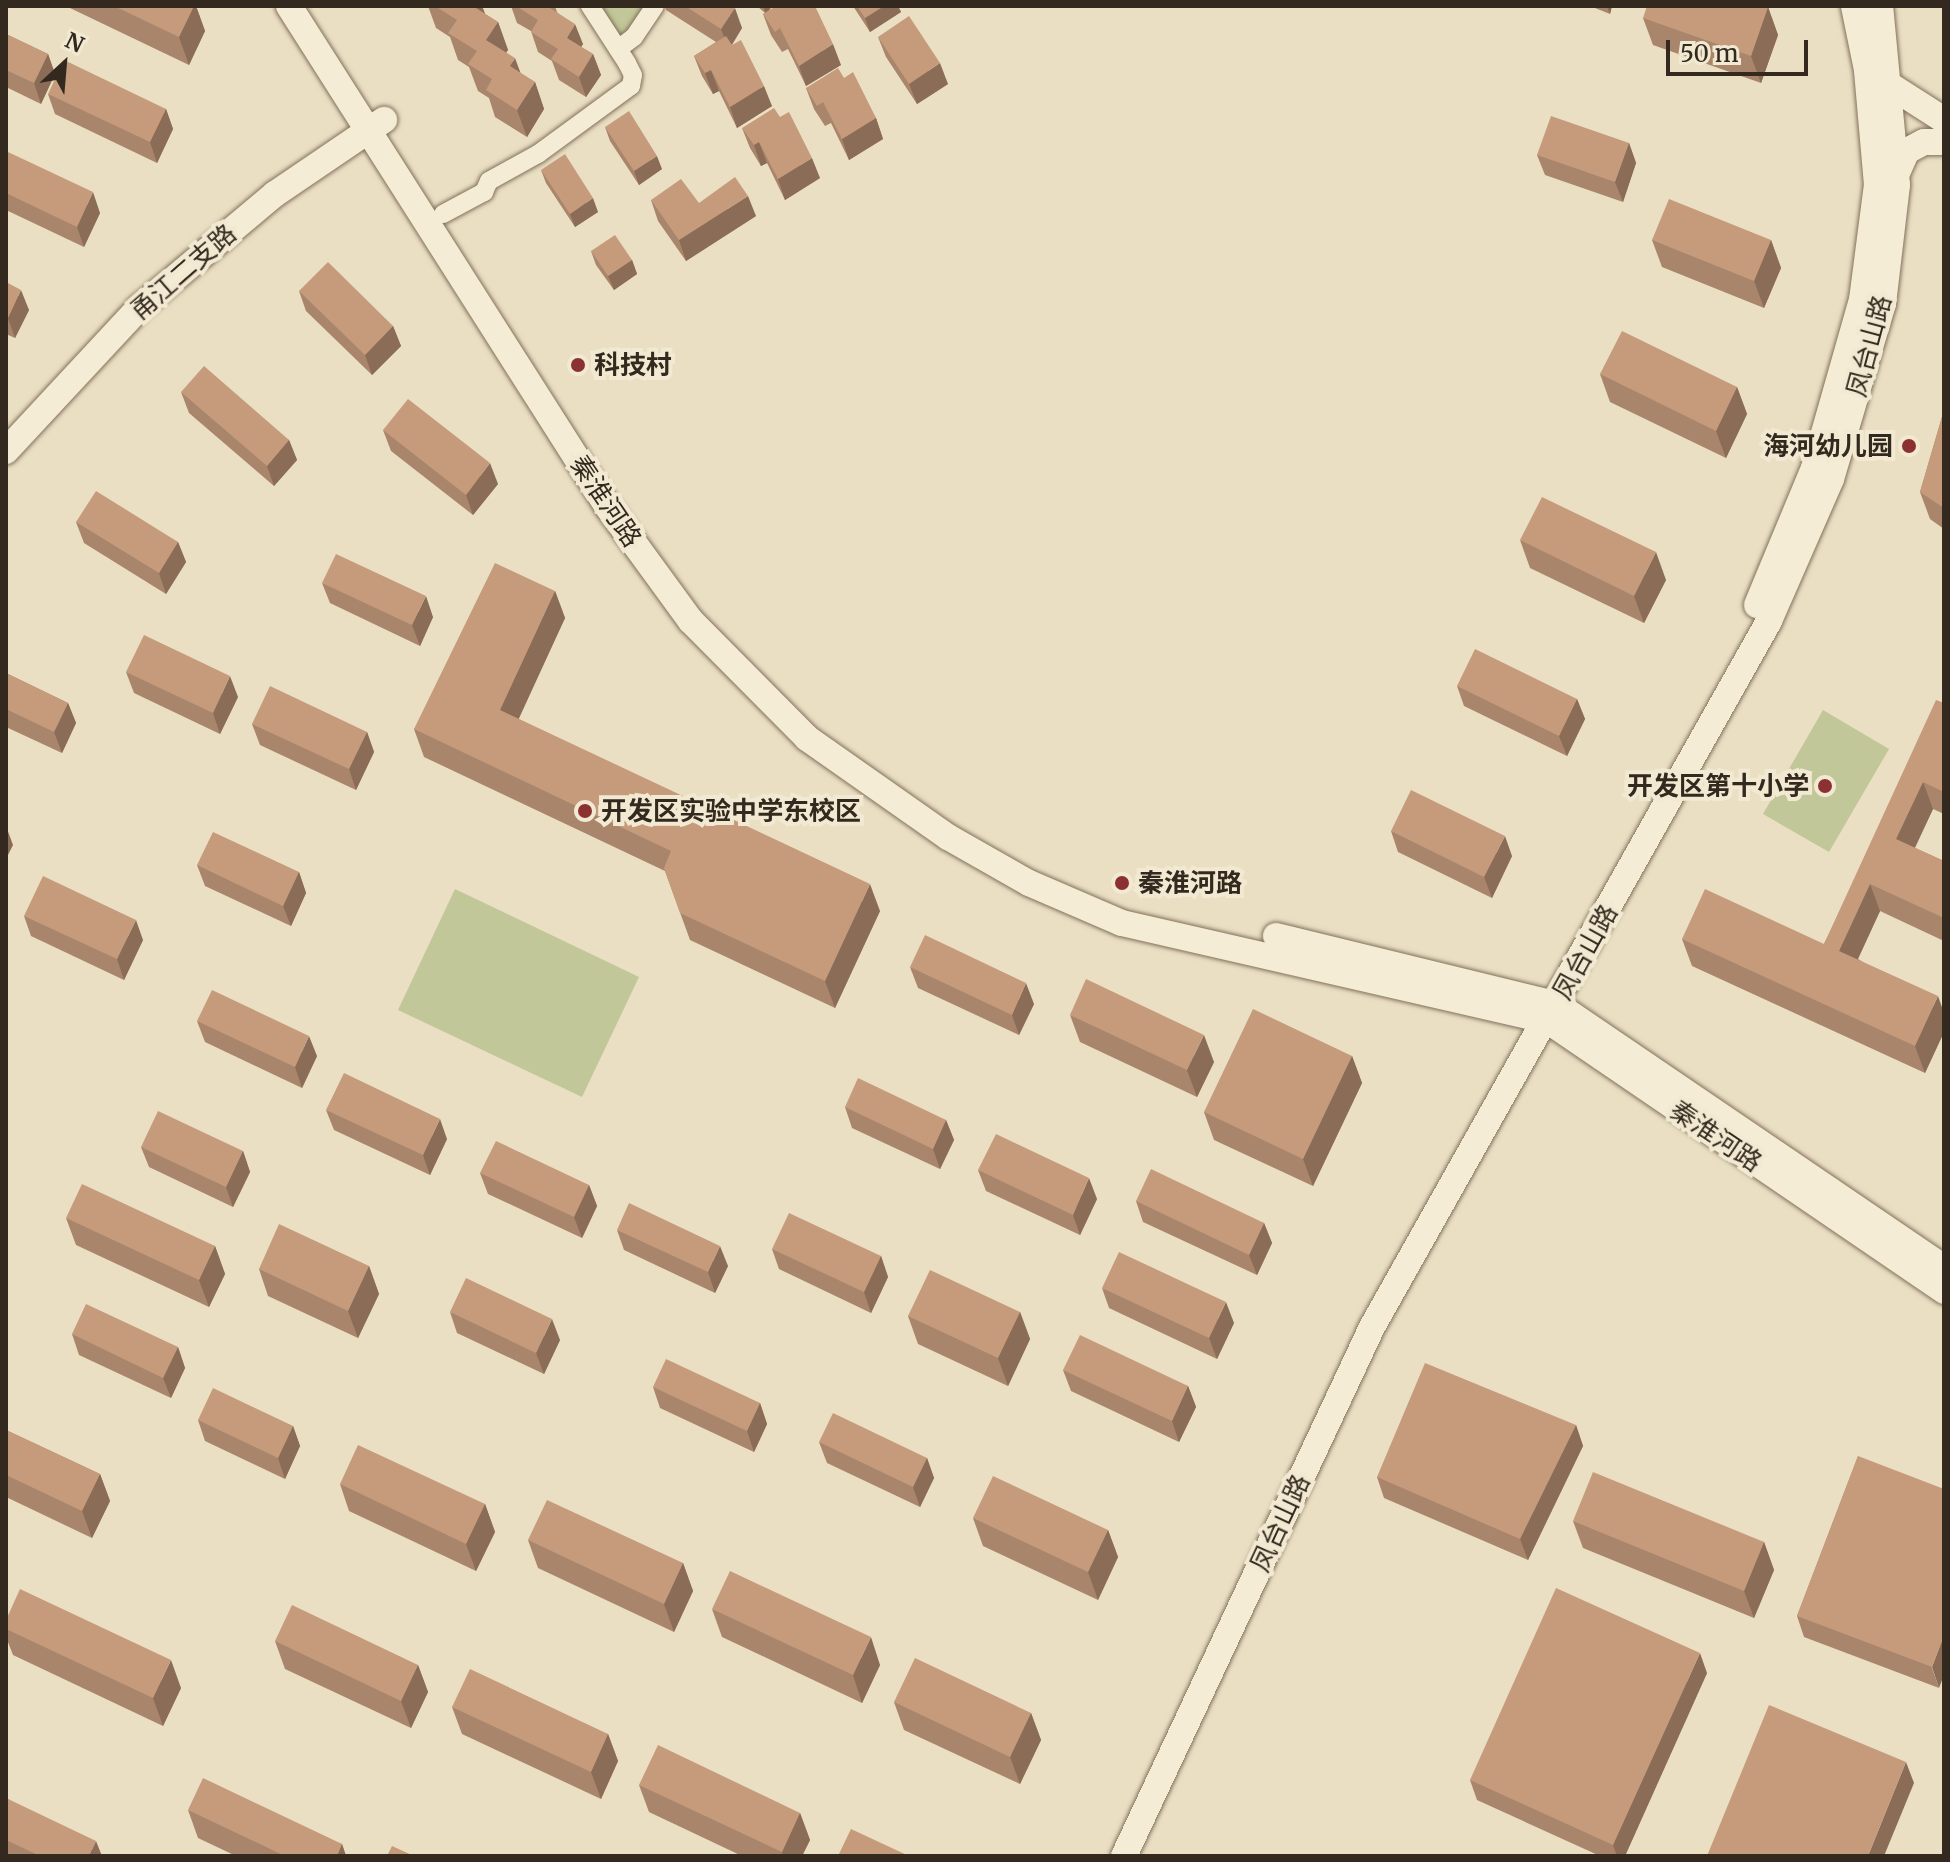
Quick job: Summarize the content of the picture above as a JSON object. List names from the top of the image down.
{
  "streets": {
    "street": ["甬江二支路", "凤台山路", "秦淮河路"]
  },
  "crossings": [
    ["甬江二支路", "秦淮河路"],
    ["凤台山路", "秦淮河路"]
  ],
  "places": [
    "科技村",
    "海河幼儿园",
    "开发区第十小学",
    "开发区实验中学东校区",
    "秦淮河路"
  ],
  "scale_bar": "50 m",
  "north": "top right"
}
